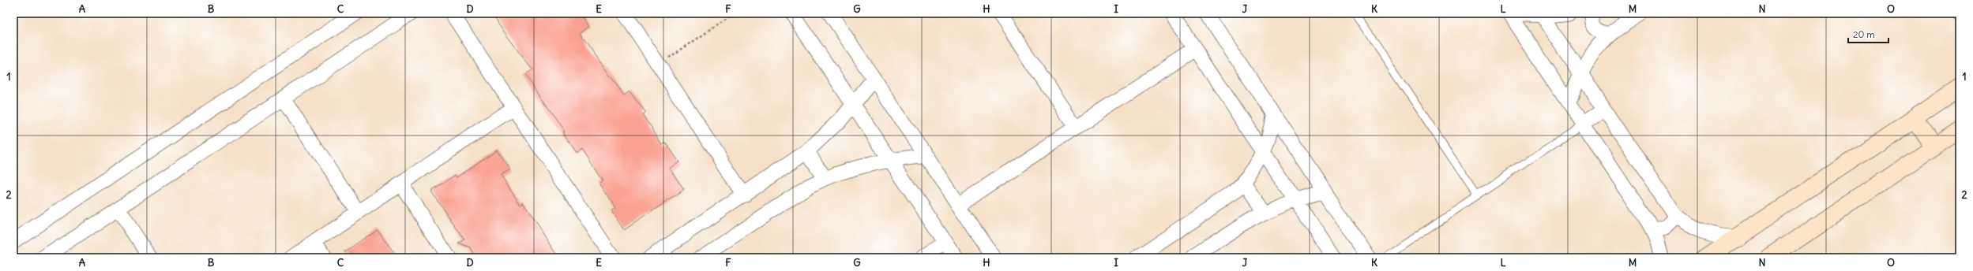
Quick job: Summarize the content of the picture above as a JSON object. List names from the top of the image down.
{
  "scale_bar": "20 m",
  "grid": {
    "columns": [
      "A",
      "B",
      "C",
      "D",
      "E",
      "F",
      "G",
      "H",
      "I",
      "J",
      "K",
      "L",
      "M",
      "N",
      "O"
    ],
    "rows": ["1", "2"]
  }
}
